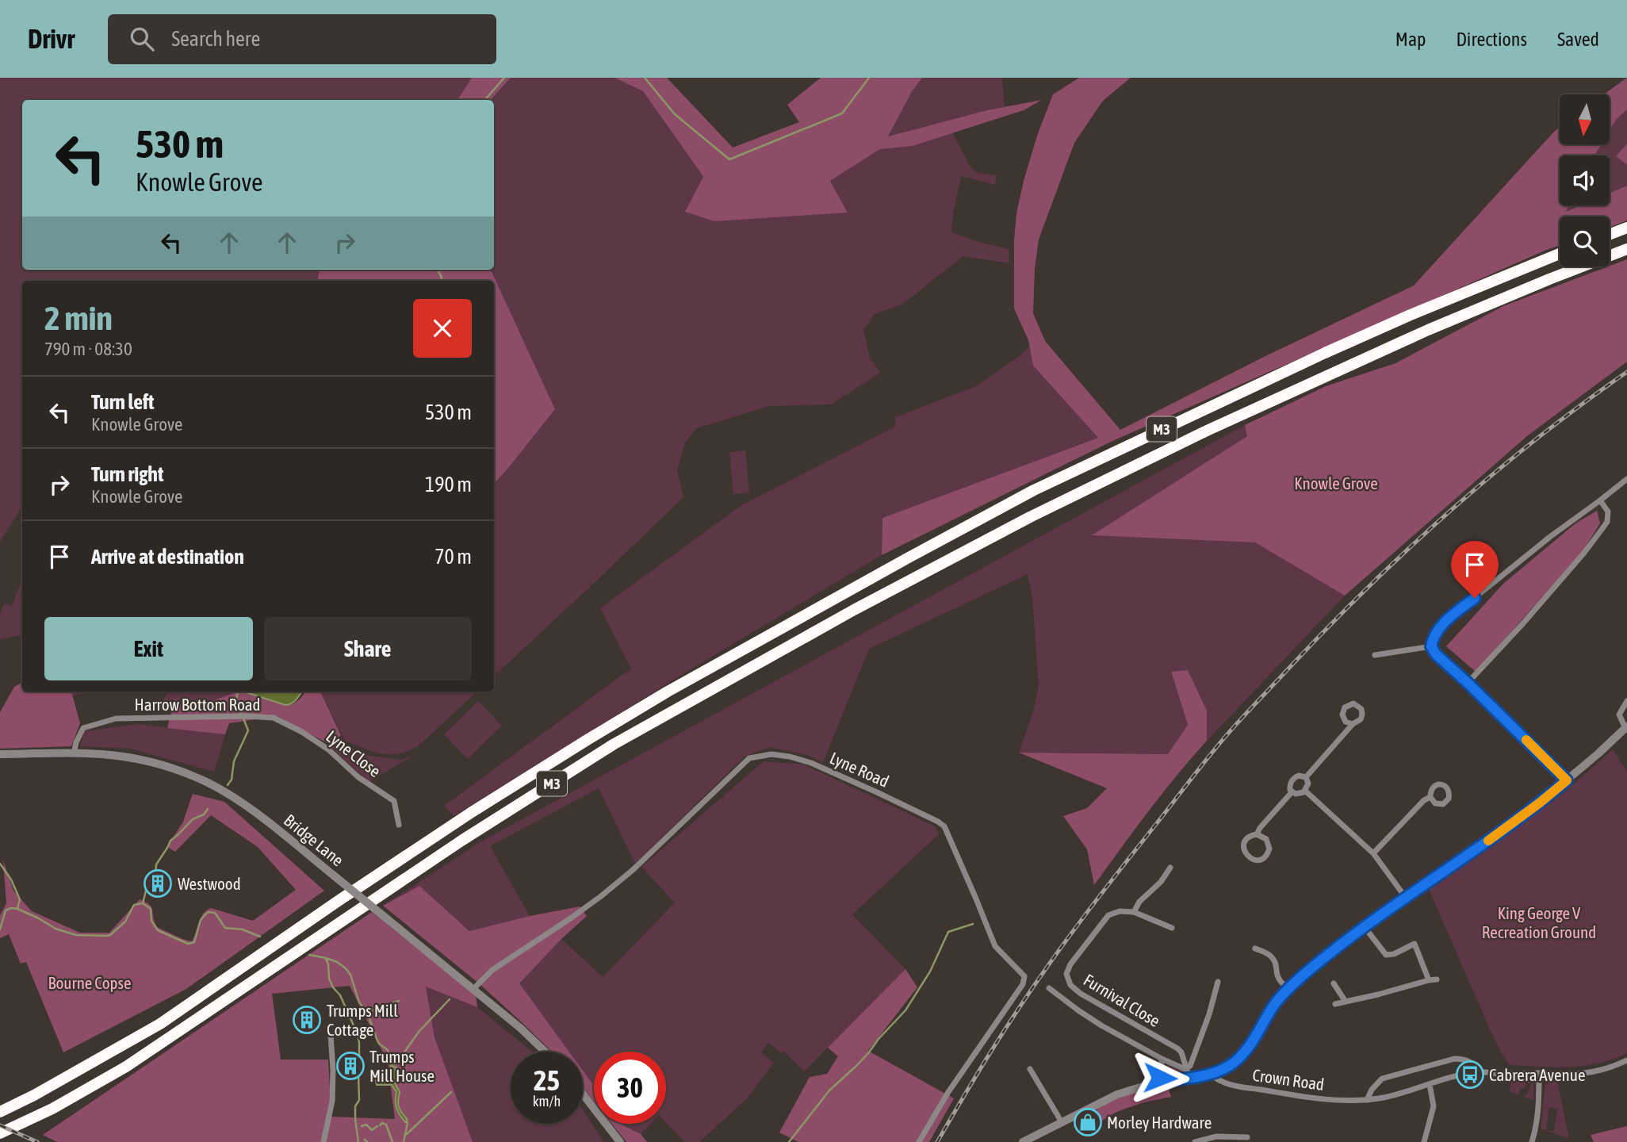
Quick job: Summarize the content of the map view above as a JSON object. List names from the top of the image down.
{
  "streets": {
    "highway": ["M3"],
    "street": [
      "Harrow Bottom Road",
      "Lyne Close",
      "Lyne Road",
      "Bridge Lane",
      "Furnival Close",
      "Crown Road"
    ]
  },
  "crossings": [
    ["Harrow Bottom Road", "Lyne Close"],
    ["Harrow Bottom Road", "Bridge Lane"],
    ["Lyne Road", "Bridge Lane"]
  ],
  "parks": ["Knowle Grove", "King George V Recreation Ground", "Bourne Copse"],
  "places": {
    "building": ["Westwood", "Trumps Mill Cottage", "Trumps Mill House"],
    "bus stop": ["Cabrera Avenue"],
    "shop": ["Morley Hardware"]
  },
  "north": "bottom",
  "page": {
    "header": "Drivr",
    "search": "Search here",
    "nav": ["Map", "Directions", "Saved"],
    "turn": ["530 m", "Knowle Grove"],
    "heading": ["2 min", "790 m · 08:30"],
    "list": [
      {
        "name": "Turn left",
        "note": "Knowle Grove",
        "value": "530 m"
      },
      {
        "name": "Turn right",
        "note": "Knowle Grove",
        "value": "190 m"
      },
      {
        "name": "Arrive at destination",
        "value": "70 m"
      }
    ],
    "buttons": ["Exit", "Share"],
    "speed": "25 km/h",
    "limit": "30"
  }
}
